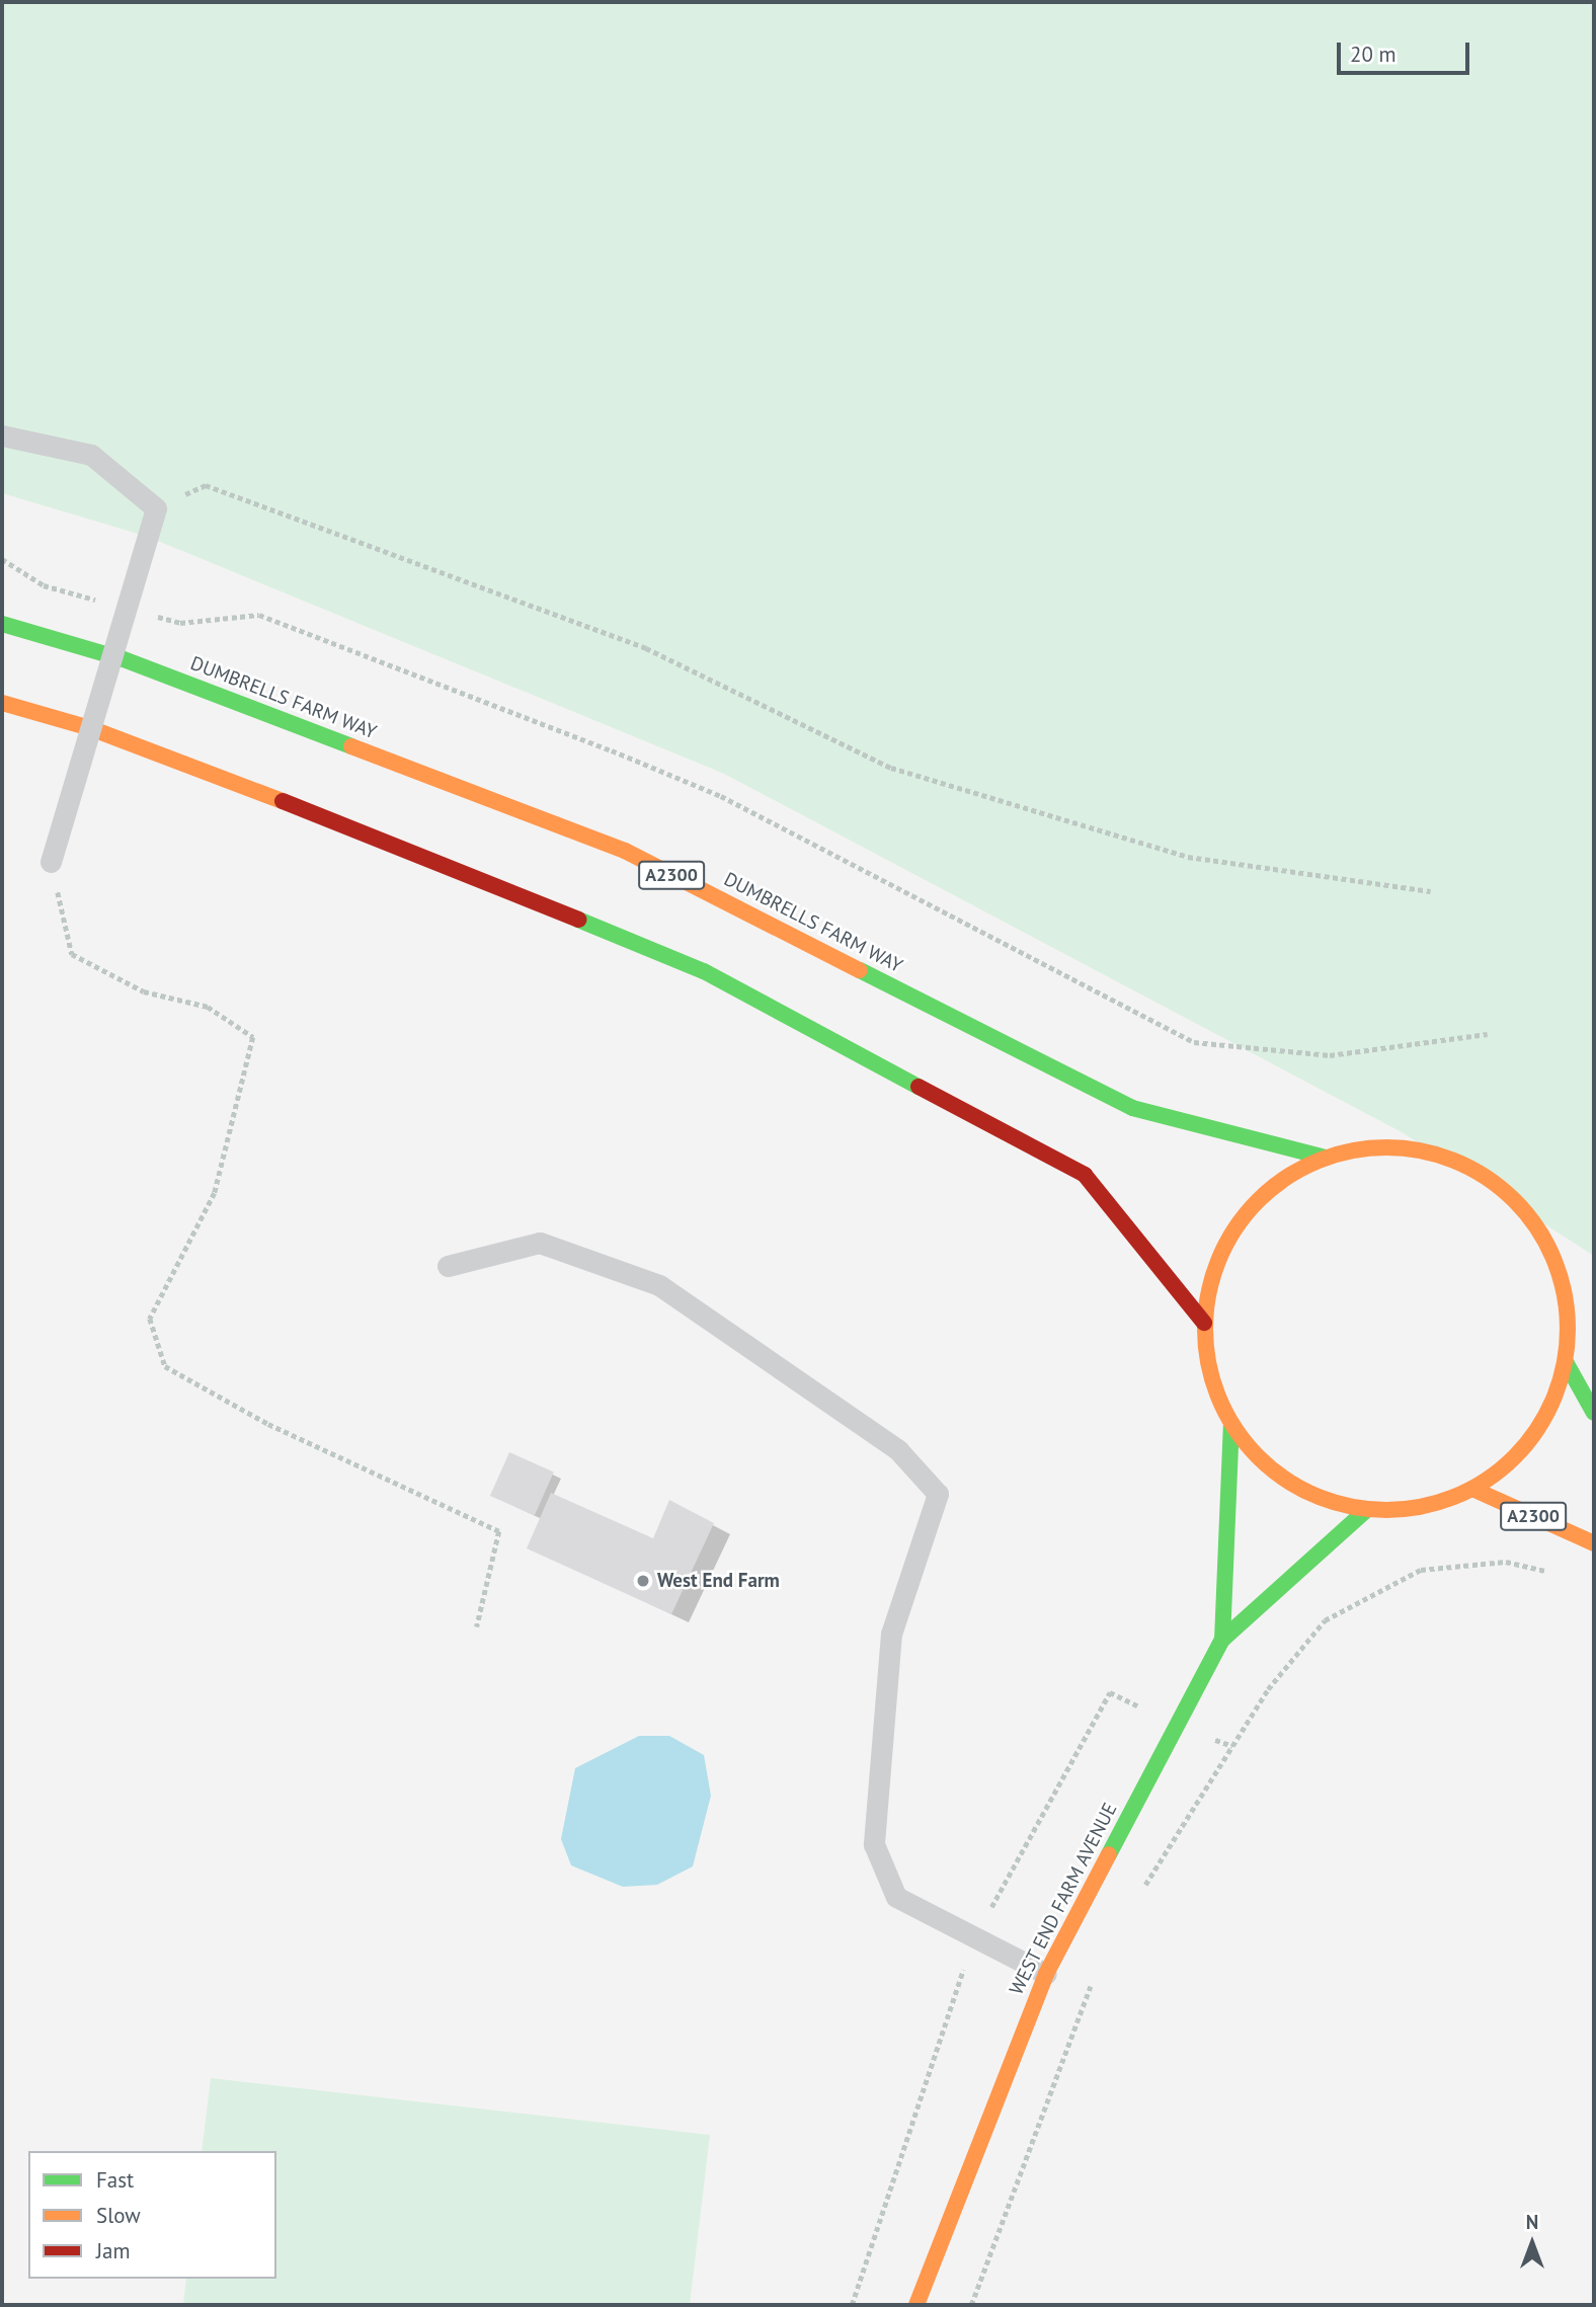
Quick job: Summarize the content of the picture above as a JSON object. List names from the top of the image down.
{
  "streets": {
    "main road": ["DUMBRELLS FARM WAY", "A2300", "WEST END FARM AVENUE"]
  },
  "places": ["West End Farm"],
  "legend": ["Fast", "Slow", "Jam"],
  "scale_bar": "20 m",
  "north": "top"
}
